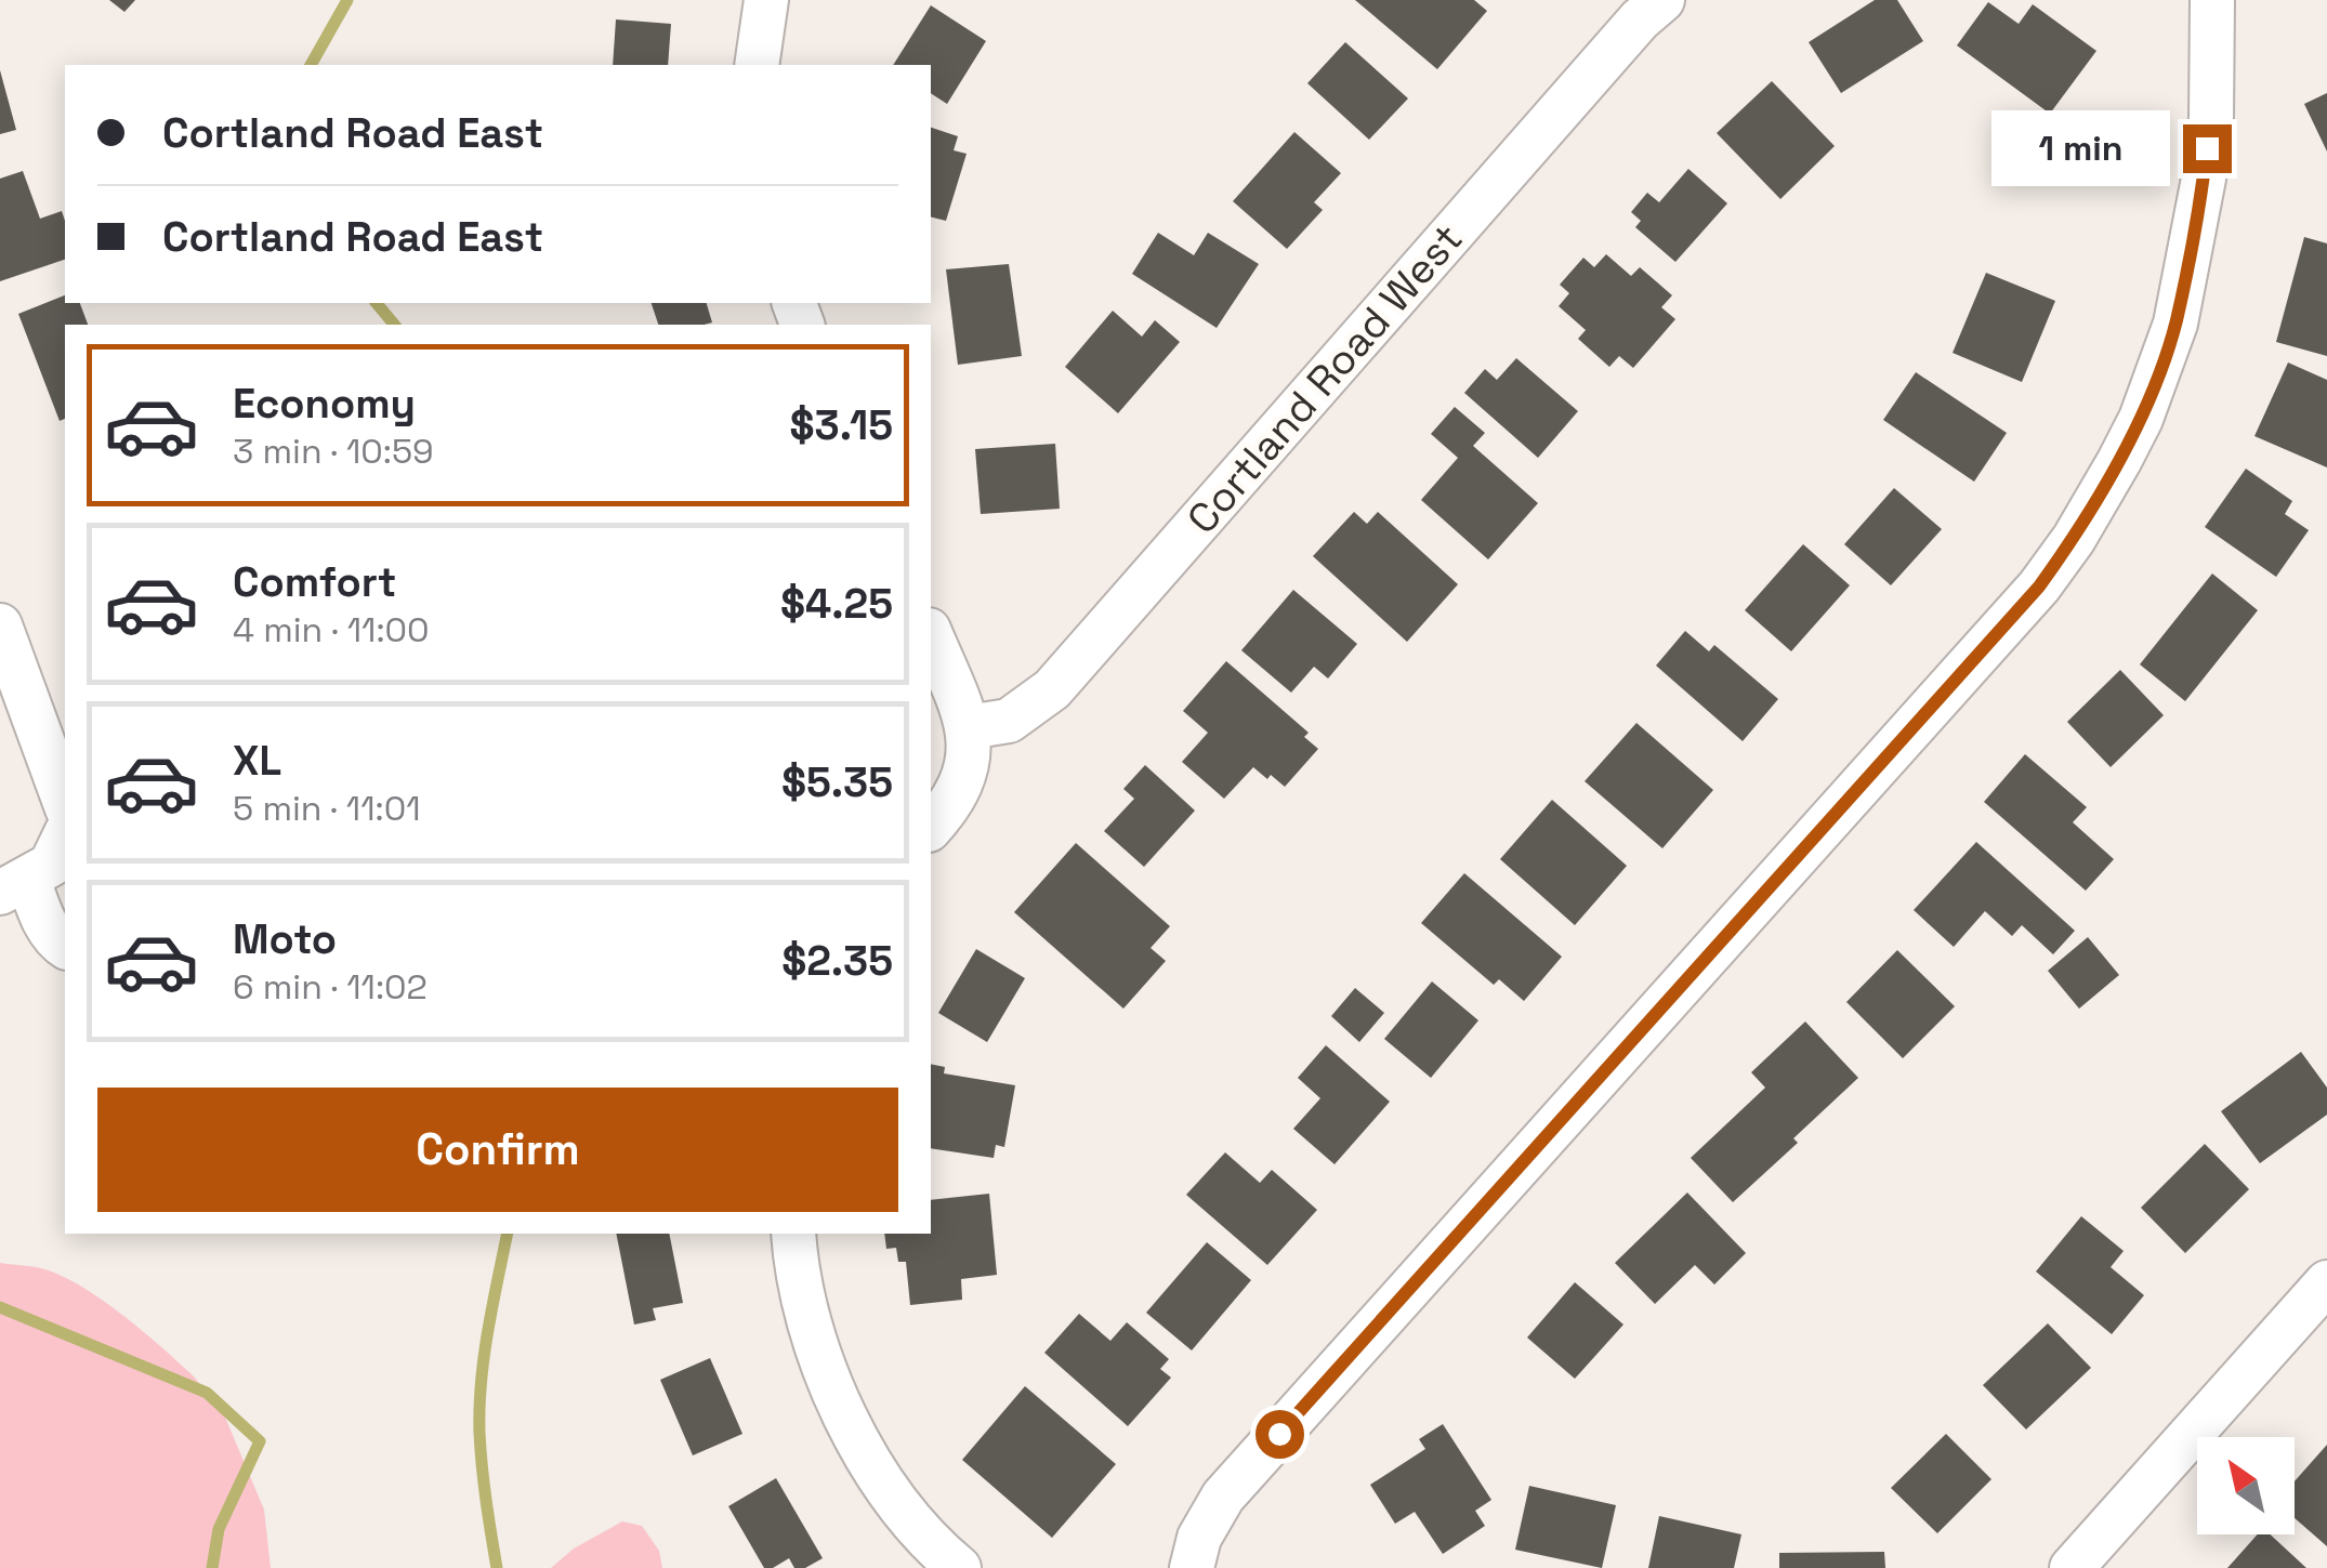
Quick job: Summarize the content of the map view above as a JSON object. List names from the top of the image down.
{
  "streets": {
    "street": ["Cortland Road West"]
  },
  "north": "top left",
  "page": {
    "banner": ["Cortland Road East", "Cortland Road East"],
    "bubble": "1 min",
    "list": [
      {
        "name": "Economy",
        "note": "3 min · 10:59",
        "value": "$3.15"
      },
      {
        "name": "Comfort",
        "note": "4 min · 11:00",
        "value": "$4.25"
      },
      {
        "name": "XL",
        "note": "5 min · 11:01",
        "value": "$5.35"
      },
      {
        "name": "Moto",
        "note": "6 min · 11:02",
        "value": "$2.35"
      }
    ],
    "buttons": "Confirm"
  }
}
